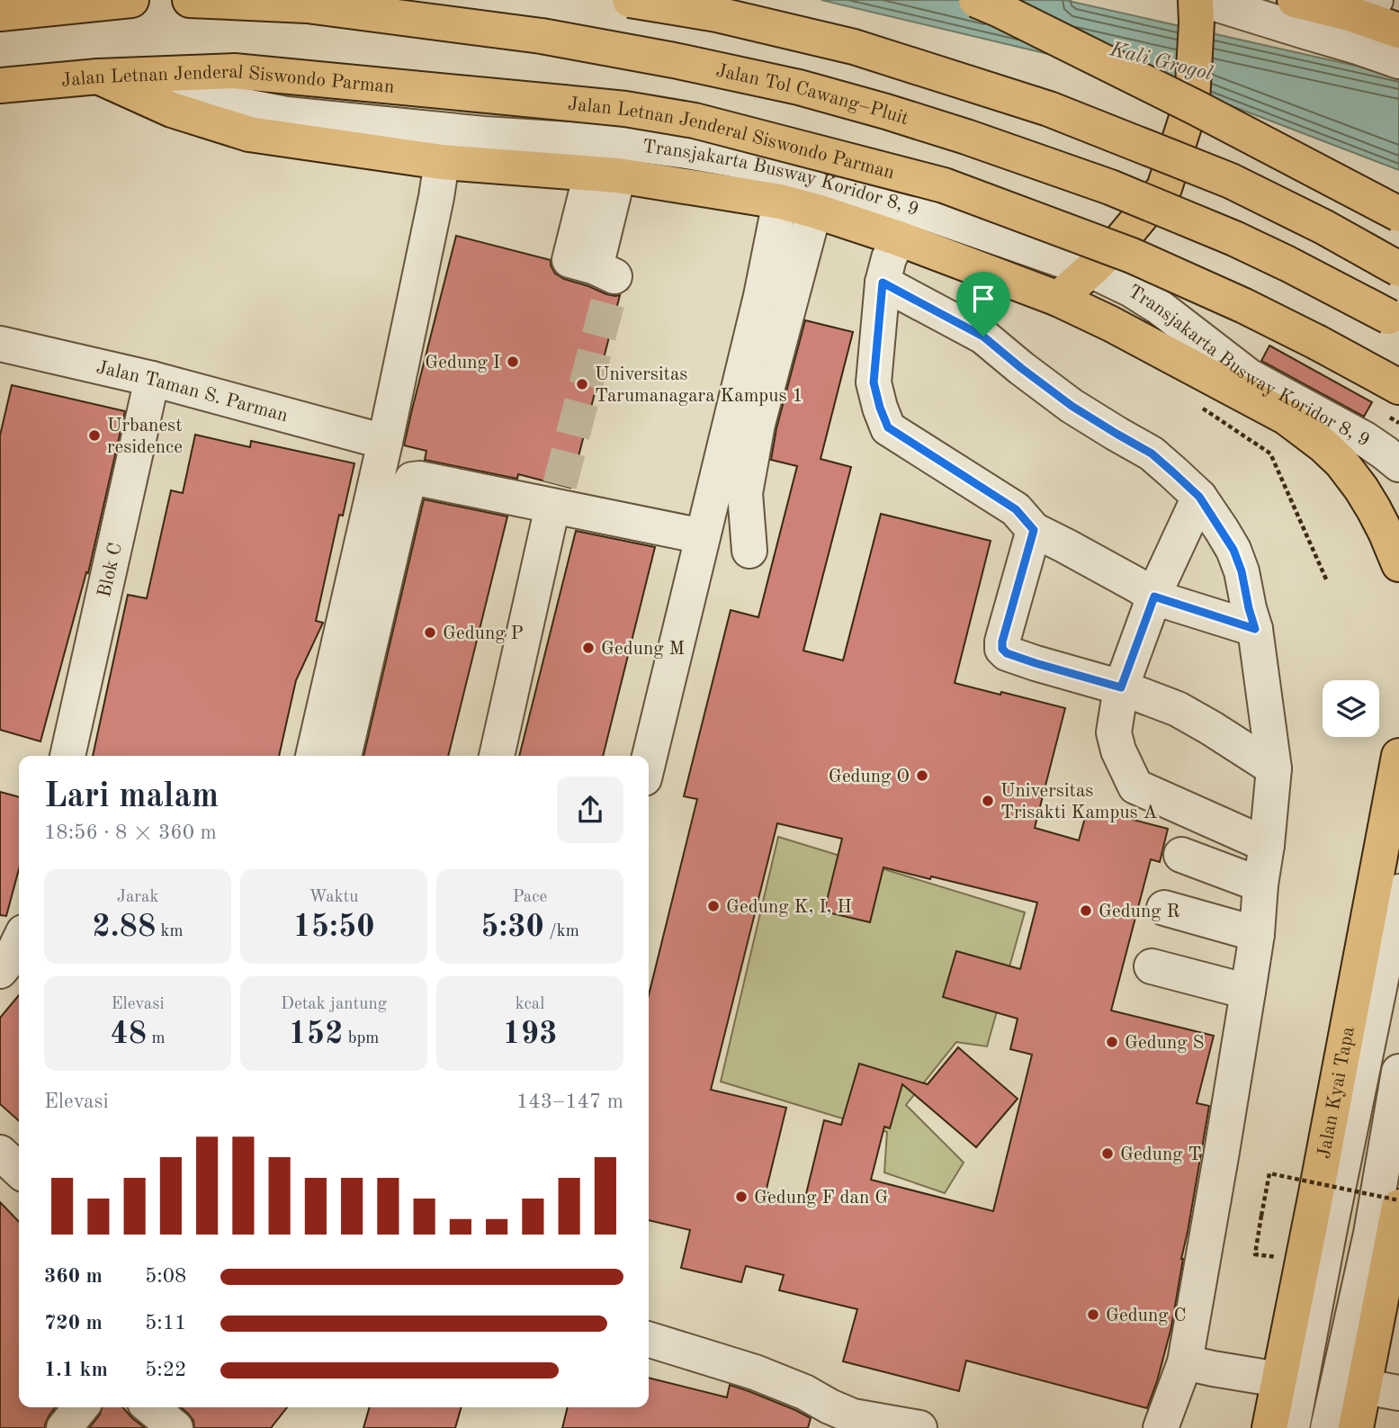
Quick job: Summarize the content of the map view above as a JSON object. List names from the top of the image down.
{
  "streets": {
    "main road": ["Jalan Letnan Jenderal Siswondo Parman", "Jalan Tol Cawang–Pluit", "Jalan Kyai Tapa"],
    "street": ["Transjakarta Busway Koridor 8, 9", "Jalan Taman S. Parman", "Blok C"]
  },
  "crossings": [
    ["Jalan Letnan Jenderal Siswondo Parman", "Transjakarta Busway Koridor 8, 9"],
    ["Jalan Taman S. Parman", "Blok C"]
  ],
  "water": ["Kali Grogol"],
  "places": [
    "Gedung I",
    "Universitas Tarumanagara Kampus 1",
    "Urbanest residence",
    "Gedung P",
    "Gedung M",
    "Gedung O",
    "Universitas Trisakti Kampus A",
    "Gedung K, I, H",
    "Gedung R",
    "Gedung S",
    "Gedung T",
    "Gedung F dan G",
    "Gedung C"
  ],
  "page": {
    "heading": ["Lari malam", "18:56 · 8 × 360 m"],
    "stats": [
      ["Jarak", "2.88 km"],
      ["Waktu", "15:50"],
      ["Pace", "5:30 /km"],
      ["Elevasi", "48 m"],
      ["Detak jantung", "152 bpm"],
      ["kcal", "193"]
    ],
    "chart": ["Elevasi", "143–147 m"],
    "list": [
      {
        "name": "360 m",
        "note": "5:08"
      },
      {
        "name": "720 m",
        "note": "5:11"
      },
      {
        "name": "1.1 km",
        "note": "5:22"
      }
    ]
  }
}
